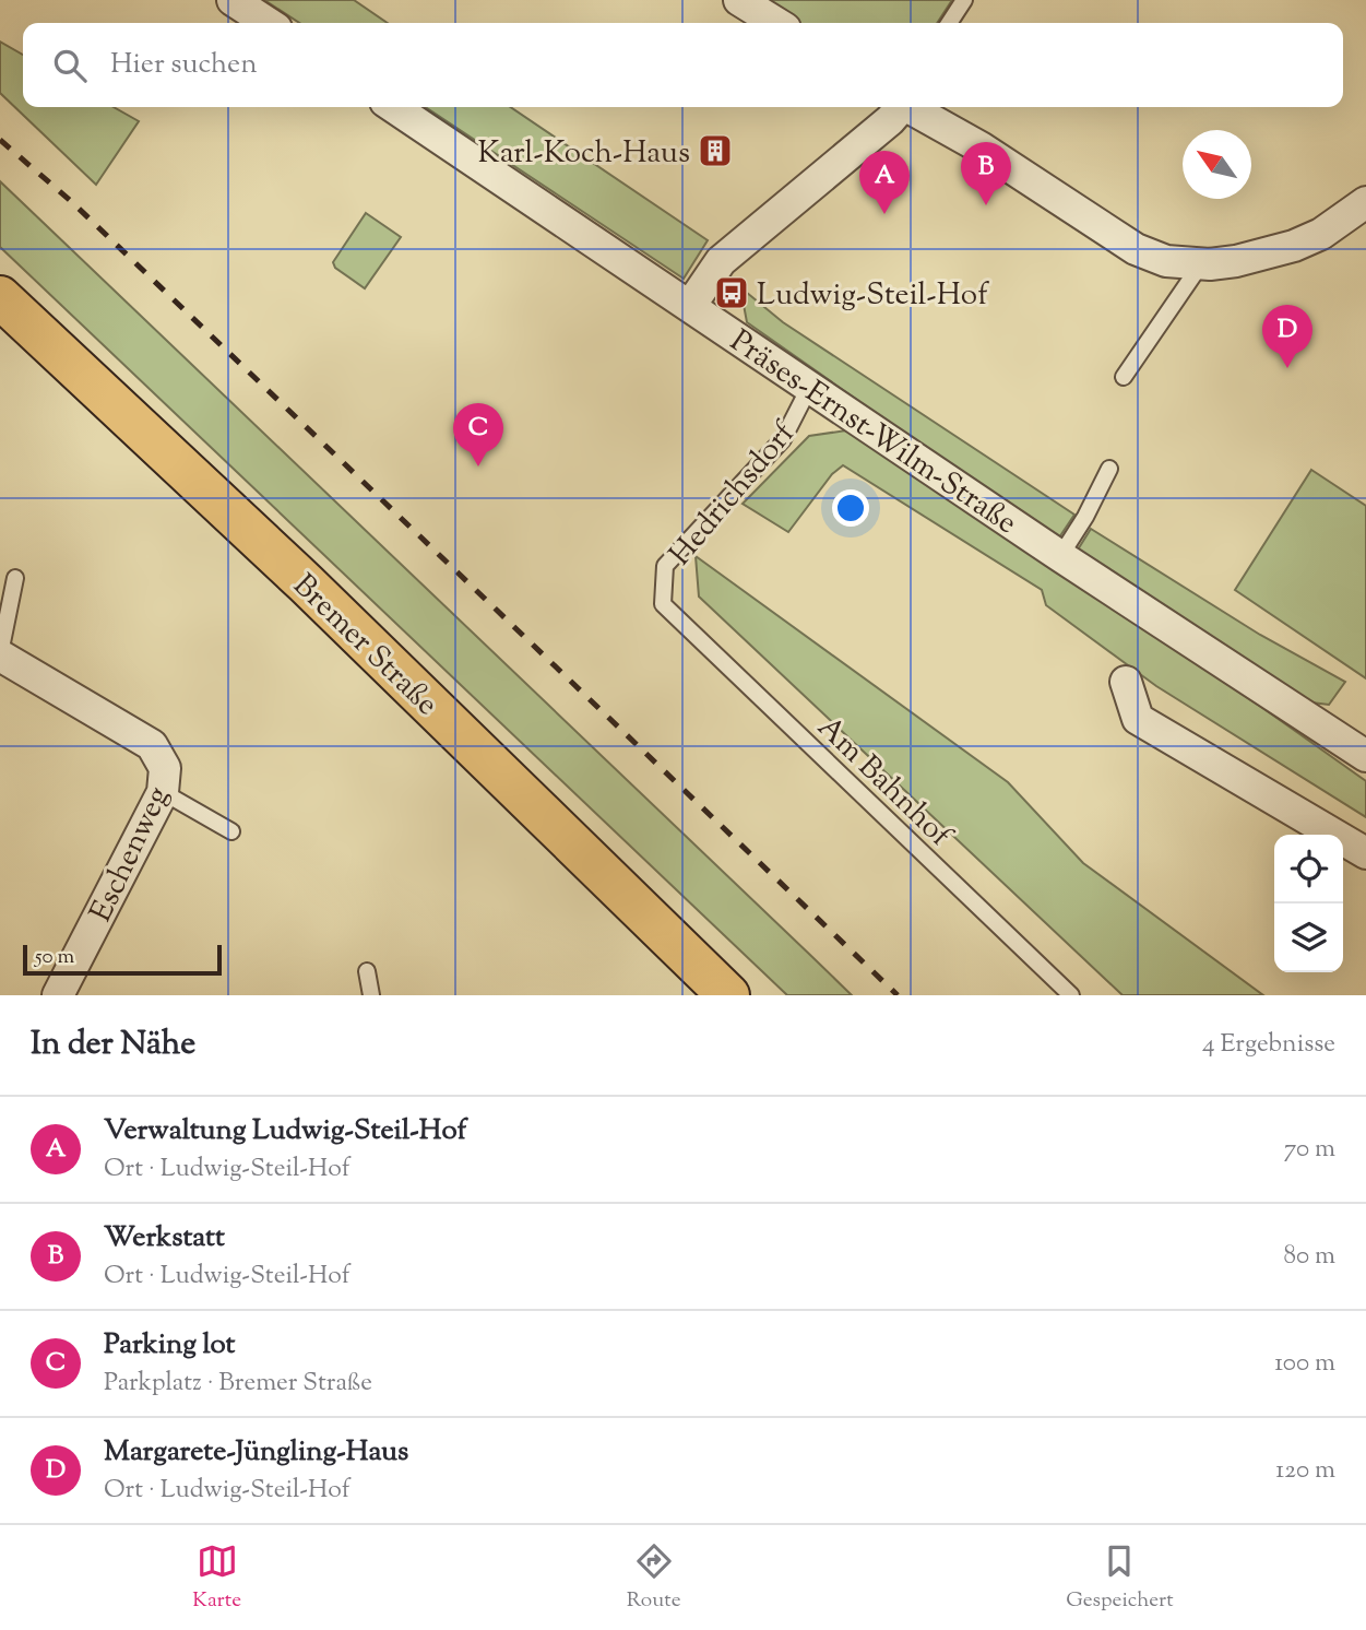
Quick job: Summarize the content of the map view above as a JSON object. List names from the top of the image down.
{
  "streets": {
    "main road": ["Bremer Straße"],
    "street": ["Präses-Ernst-Wilm-Straße", "Eschenweg"],
    "lane": ["Hedrichsdorf", "Am Bahnhof"]
  },
  "crossings": [
    ["Präses-Ernst-Wilm-Straße", "Hedrichsdorf"],
    ["Hedrichsdorf", "Am Bahnhof"]
  ],
  "places": {
    "building": ["Karl-Koch-Haus"],
    "bus stop": ["Ludwig-Steil-Hof"]
  },
  "scale_bar": "50 m",
  "north": "top left",
  "page": {
    "search": "Hier suchen",
    "pins": [
      "B",
      "A",
      "D",
      "C"
    ],
    "scale": "50 m",
    "heading": ["In der Nähe", "4 Ergebnisse"],
    "list": [
      {
        "mark": "A",
        "name": "Verwaltung Ludwig-Steil-Hof",
        "note": "Ort · Ludwig-Steil-Hof",
        "value": "70 m"
      },
      {
        "mark": "B",
        "name": "Werkstatt",
        "note": "Ort · Ludwig-Steil-Hof",
        "value": "80 m"
      },
      {
        "mark": "C",
        "name": "Parking lot",
        "note": "Parkplatz · Bremer Straße",
        "value": "100 m"
      },
      {
        "mark": "D",
        "name": "Margarete-Jüngling-Haus",
        "note": "Ort · Ludwig-Steil-Hof",
        "value": "120 m"
      }
    ],
    "nav": ["Karte", "Route", "Gespeichert"]
  }
}
